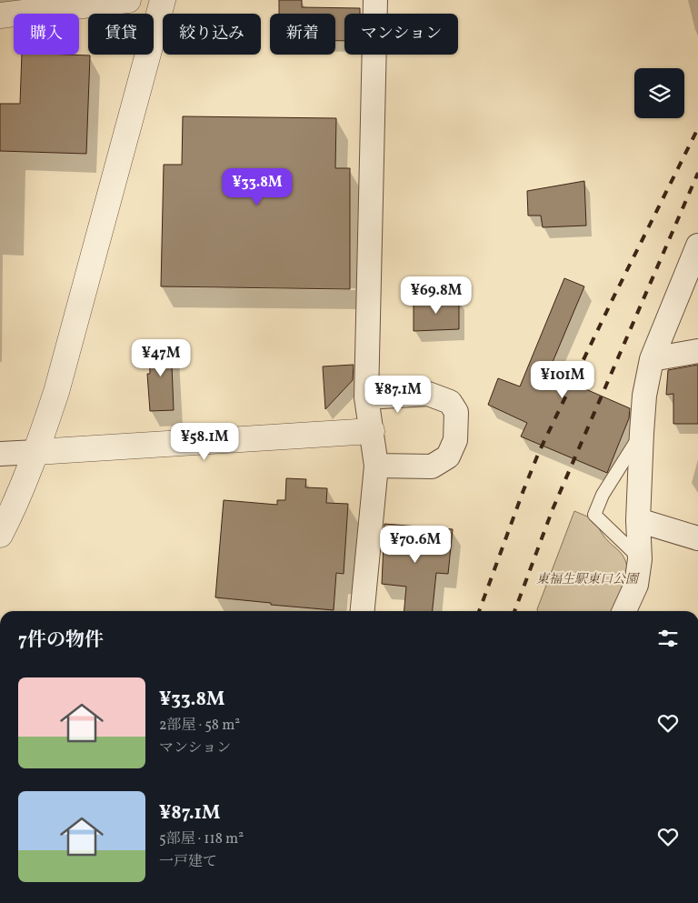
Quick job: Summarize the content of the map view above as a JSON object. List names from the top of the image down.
{
  "parks": ["東福生駅東口公園"],
  "page": {
    "chip": [
      "購入",
      "賃貸",
      "絞り込み",
      "新着",
      "マンション"
    ],
    "price": [
      "¥33.8M",
      "¥69.8M",
      "¥47M",
      "¥101M",
      "¥87.1M",
      "¥58.1M",
      "¥70.6M"
    ],
    "heading": "7件の物件",
    "list": [
      {
        "name": "¥33.8M",
        "note": "2部屋 · 58 m² · マンション"
      },
      {
        "name": "¥87.1M",
        "note": "5部屋 · 118 m² · 一戸建て"
      }
    ]
  }
}
